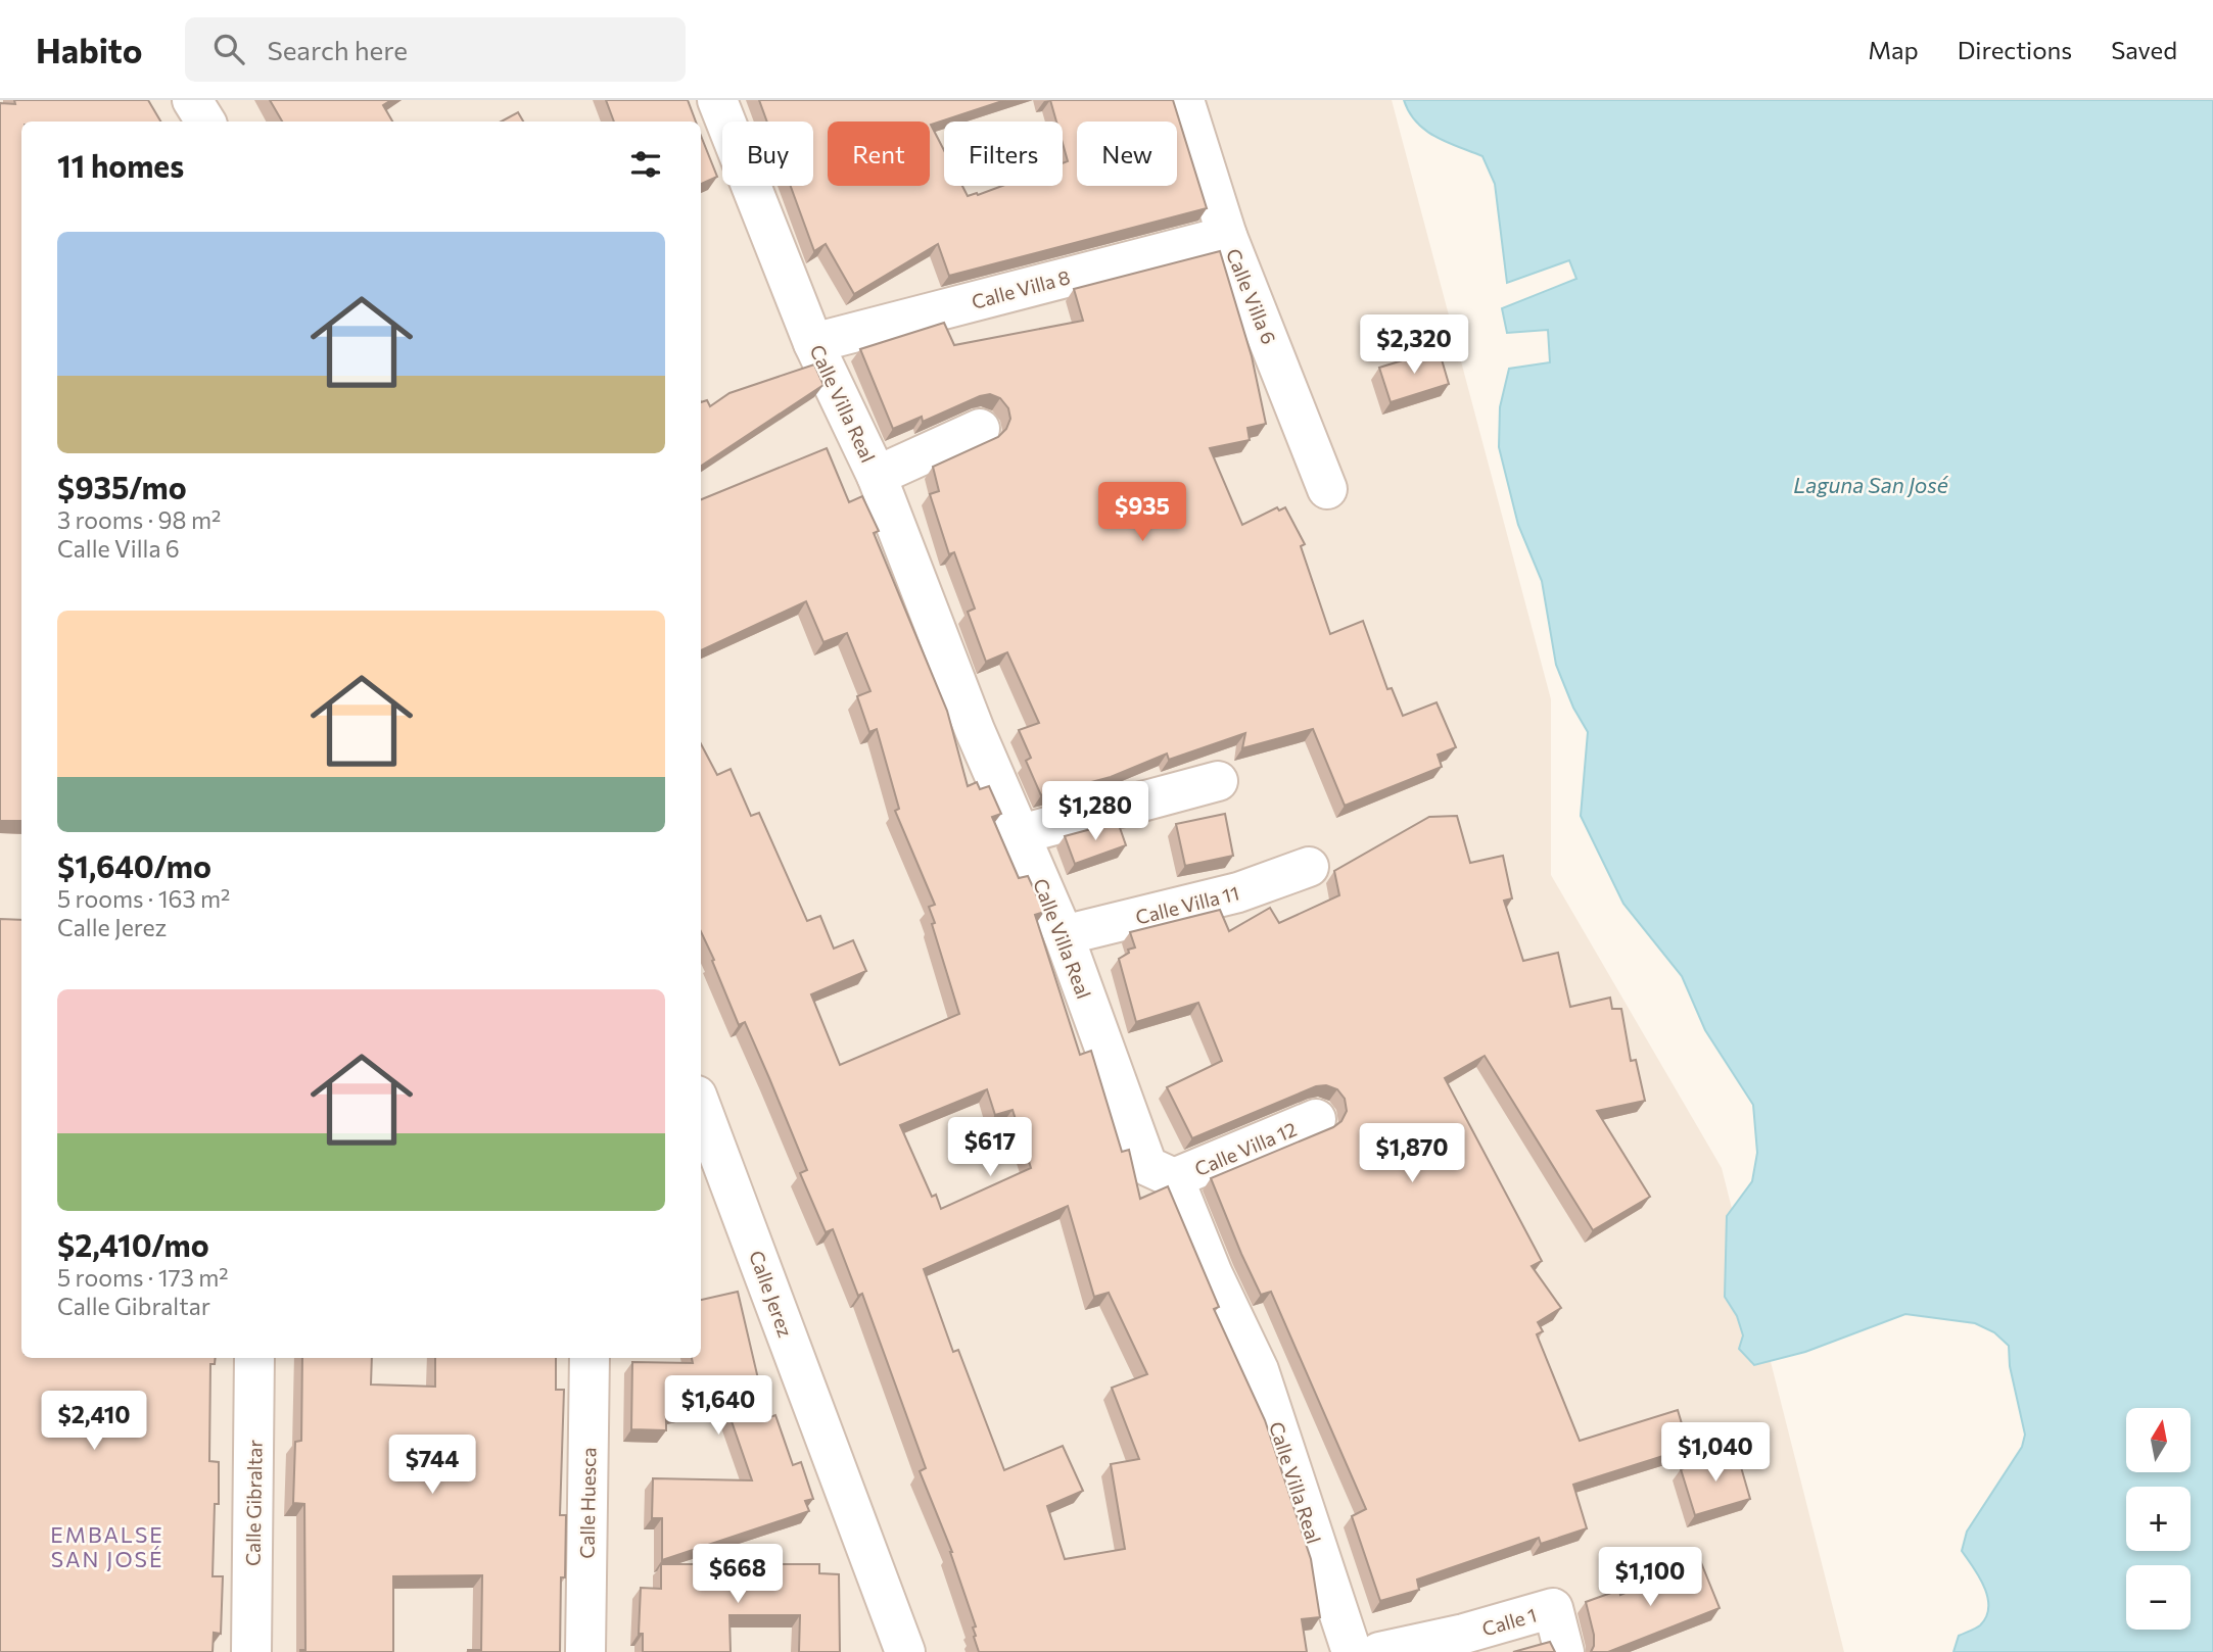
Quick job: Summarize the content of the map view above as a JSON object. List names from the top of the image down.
{
  "streets": {
    "street": [
      "Calle Villa 8",
      "Calle Villa 6",
      "Calle Villa Real",
      "Calle Villa 11",
      "Calle Villa 12",
      "Calle Jerez",
      "Calle Gibraltar",
      "Calle Huesca",
      "Calle 1"
    ]
  },
  "crossings": [
    ["Calle Villa 8", "Calle Villa 6"],
    ["Calle Villa 8", "Calle Villa Real"],
    ["Calle Villa Real", "Calle Villa 11"],
    ["Calle Villa Real", "Calle Villa 12"]
  ],
  "districts": ["EMBALSE SAN JOSÉ"],
  "water": ["Laguna San José"],
  "north": "top",
  "page": {
    "header": "Habito",
    "search": "Search here",
    "nav": ["Map", "Directions", "Saved"],
    "chip": [
      "Buy",
      "Rent",
      "Filters",
      "New"
    ],
    "heading": "11 homes",
    "list": [
      {
        "name": "$935/mo",
        "note": "3 rooms · 98 m² · Calle Villa 6"
      },
      {
        "name": "$1,640/mo",
        "note": "5 rooms · 163 m² · Calle Jerez"
      },
      {
        "name": "$2,410/mo",
        "note": "5 rooms · 173 m² · Calle Gibraltar"
      }
    ],
    "price": [
      "$2,320",
      "$935",
      "$1,280",
      "$617",
      "$1,870",
      "$1,640",
      "$2,410",
      "$1,040",
      "$744",
      "$668",
      "$1,100"
    ],
    "map_buttons": ["+", "−"]
  }
}
